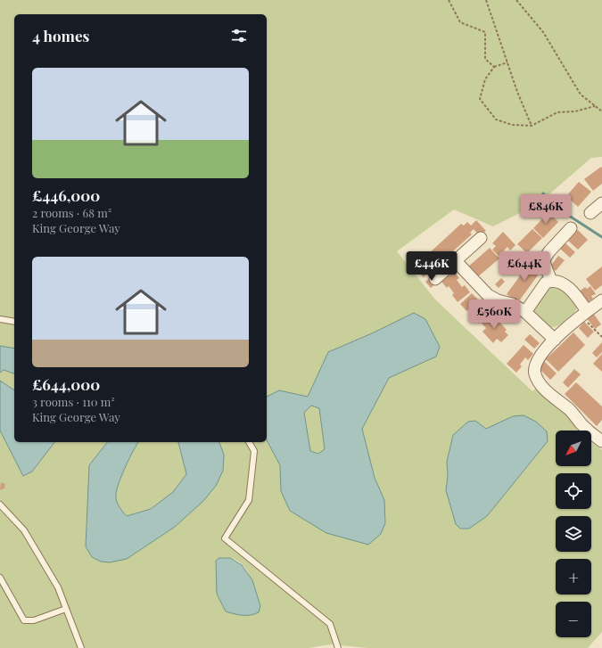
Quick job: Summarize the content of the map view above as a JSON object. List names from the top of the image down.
{
  "north": "bottom left",
  "page": {
    "heading": "4 homes",
    "list": [
      {
        "name": "£446,000",
        "note": "2 rooms · 68 m² · King George Way"
      },
      {
        "name": "£644,000",
        "note": "3 rooms · 110 m² · King George Way"
      }
    ],
    "price": [
      "£846K",
      "£446K",
      "£644K",
      "£560K"
    ],
    "map_buttons": ["+", "−"]
  }
}
